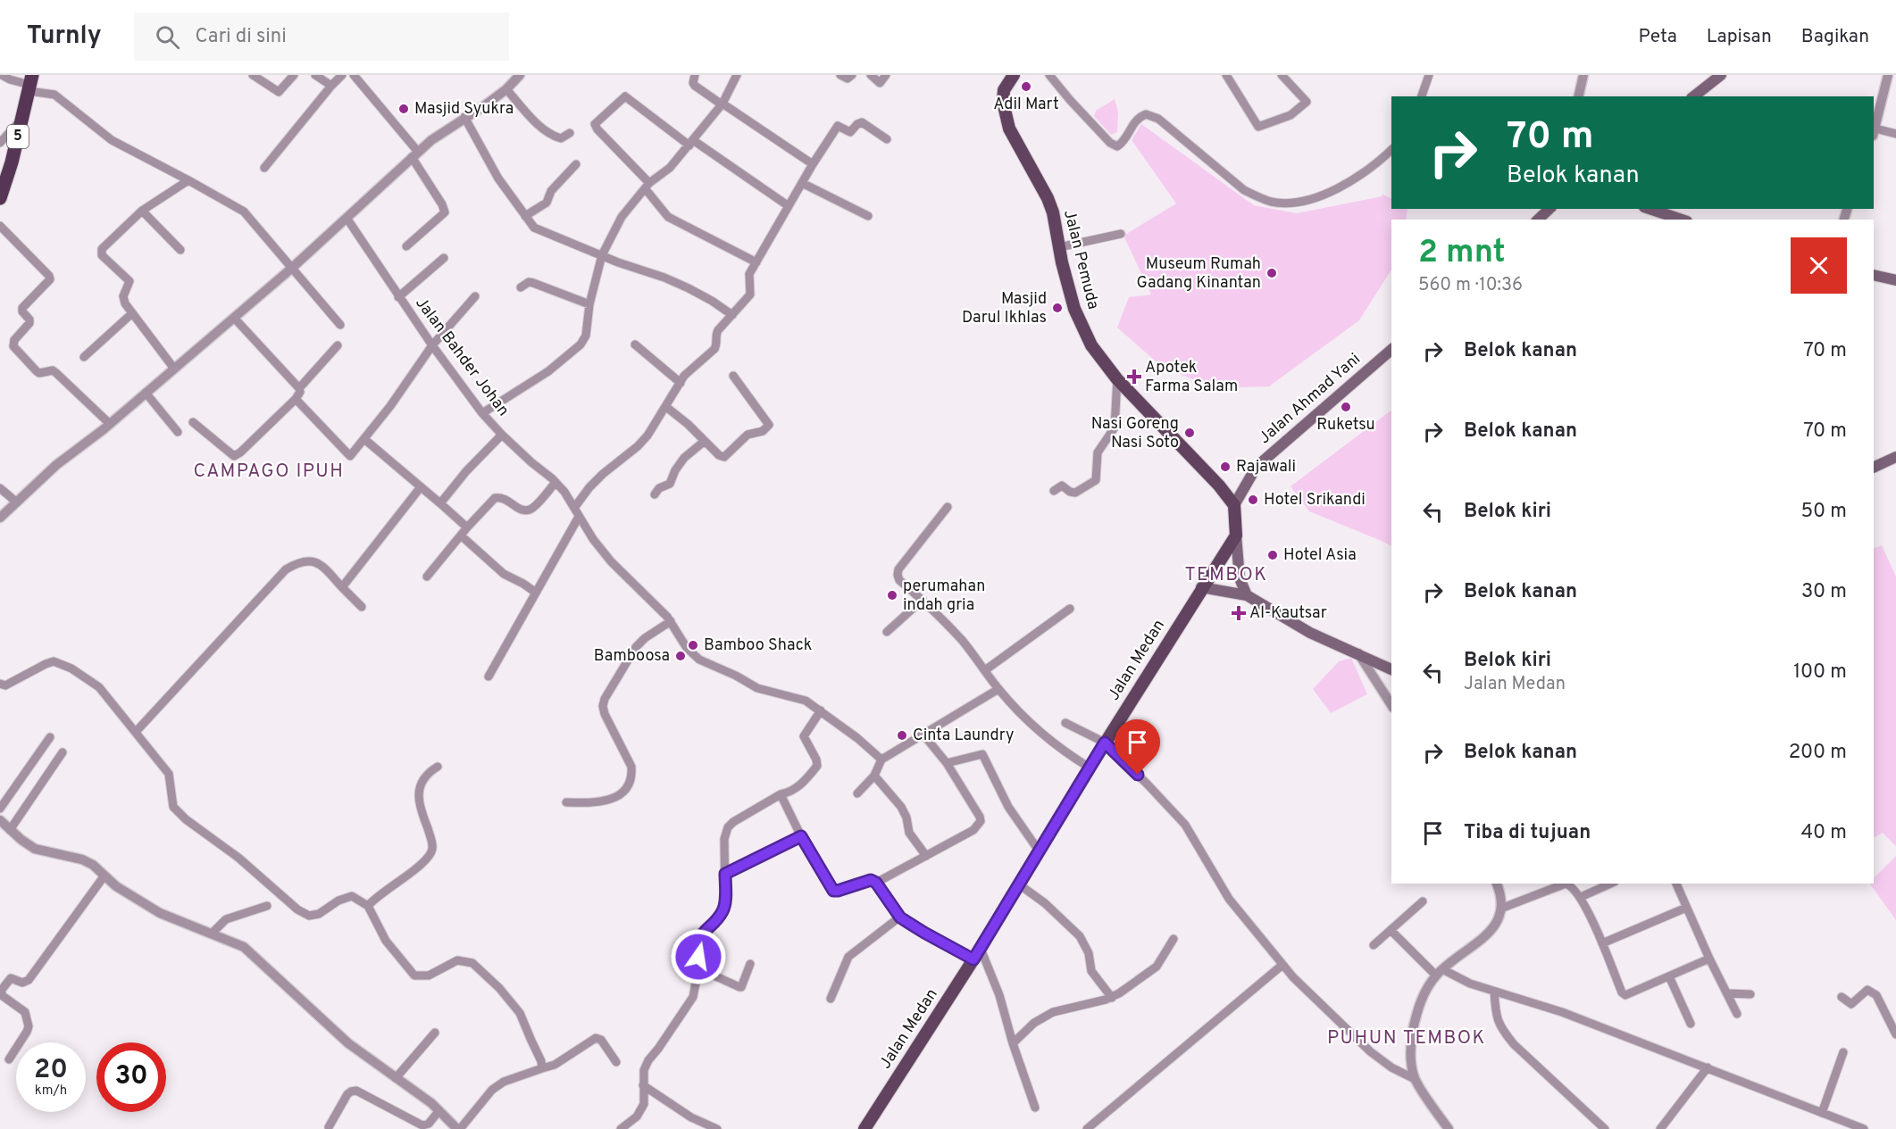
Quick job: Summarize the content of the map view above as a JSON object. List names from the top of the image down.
{
  "streets": {
    "highway": ["5"],
    "main road": ["Jalan Pemuda", "Jalan Ahmad Yani", "Jalan Medan"],
    "street": ["Jalan Bahder Johan"]
  },
  "crossings": [
    ["Jalan Pemuda", "Jalan Ahmad Yani"]
  ],
  "districts": ["CAMPAGO IPUH", "TEMBOK", "PUHUN TEMBOK"],
  "places": {
    "other": [
      "Adil Mart",
      "Masjid Syukra",
      "Museum Rumah Gadang Kinantan",
      "Masjid Darul Ikhlas",
      "Ruketsu",
      "Nasi Goreng Nasi Soto",
      "Rajawali",
      "Hotel Srikandi",
      "Hotel Asia",
      "perumahan indah gria",
      "Bamboo Shack",
      "Bamboosa",
      "Cinta Laundry"
    ],
    "health": ["Apotek Farma Salam", "Al-Kautsar"]
  },
  "page": {
    "header": "Turnly",
    "search": "Cari di sini",
    "nav": ["Peta", "Lapisan", "Bagikan"],
    "turn": ["70 m", "Belok kanan"],
    "heading": ["2 mnt", "560 m · 10:36"],
    "list": [
      {
        "name": "Belok kanan",
        "value": "70 m"
      },
      {
        "name": "Belok kanan",
        "value": "70 m"
      },
      {
        "name": "Belok kiri",
        "value": "50 m"
      },
      {
        "name": "Belok kanan",
        "value": "30 m"
      },
      {
        "name": "Belok kiri",
        "note": "Jalan Medan",
        "value": "100 m"
      },
      {
        "name": "Belok kanan",
        "value": "200 m"
      },
      {
        "name": "Tiba di tujuan",
        "value": "40 m"
      }
    ],
    "speed": "20 km/h",
    "limit": "30"
  }
}
